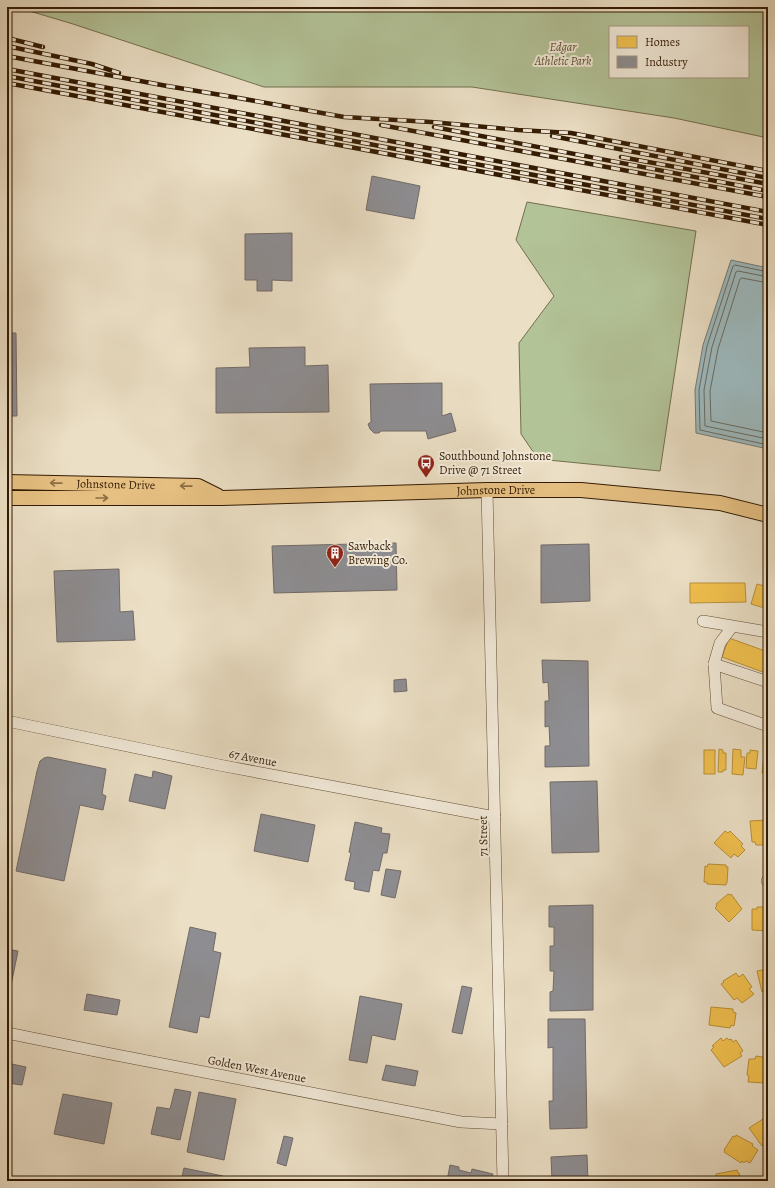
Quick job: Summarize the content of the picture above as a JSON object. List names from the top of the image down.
{
  "streets": {
    "main road": ["Johnstone Drive"],
    "street": ["67 Avenue", "71 Street", "Golden West Avenue"]
  },
  "crossings": [
    ["Johnstone Drive", "71 Street"],
    ["67 Avenue", "71 Street"],
    ["71 Street", "Golden West Avenue"]
  ],
  "parks": ["Edgar Athletic Park"],
  "places": {
    "bus stop": ["Southbound Johnstone Drive @ 71 Street"],
    "building": ["Sawback Brewing Co."]
  },
  "legend": ["Homes", "Industry"]
}
